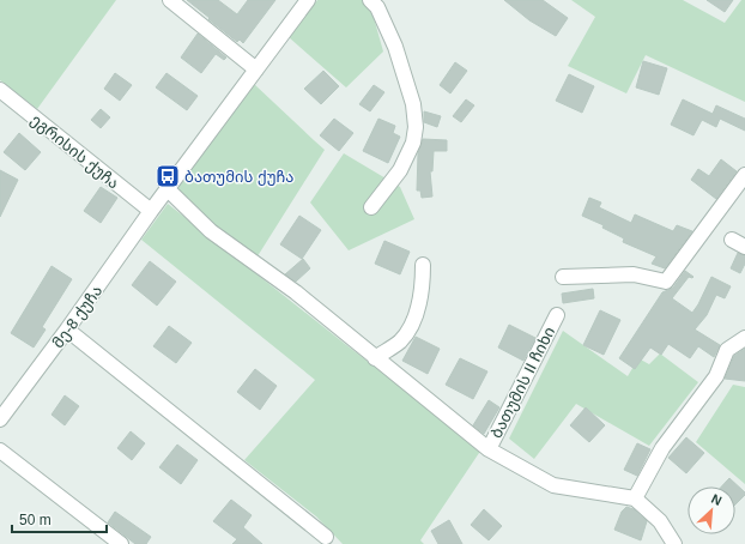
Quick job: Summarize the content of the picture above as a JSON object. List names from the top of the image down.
{
  "streets": {
    "street": ["ეგრისის ქუჩა", "მე-8 ქუჩა", "ბათუმის II ჩიხი"]
  },
  "crossings": [
    ["ეგრისის ქუჩა", "მე-8 ქუჩა"]
  ],
  "places": {
    "bus stop": ["ბათუმის ქუჩა"]
  },
  "scale_bar": "50 m",
  "north": "top right"
}
